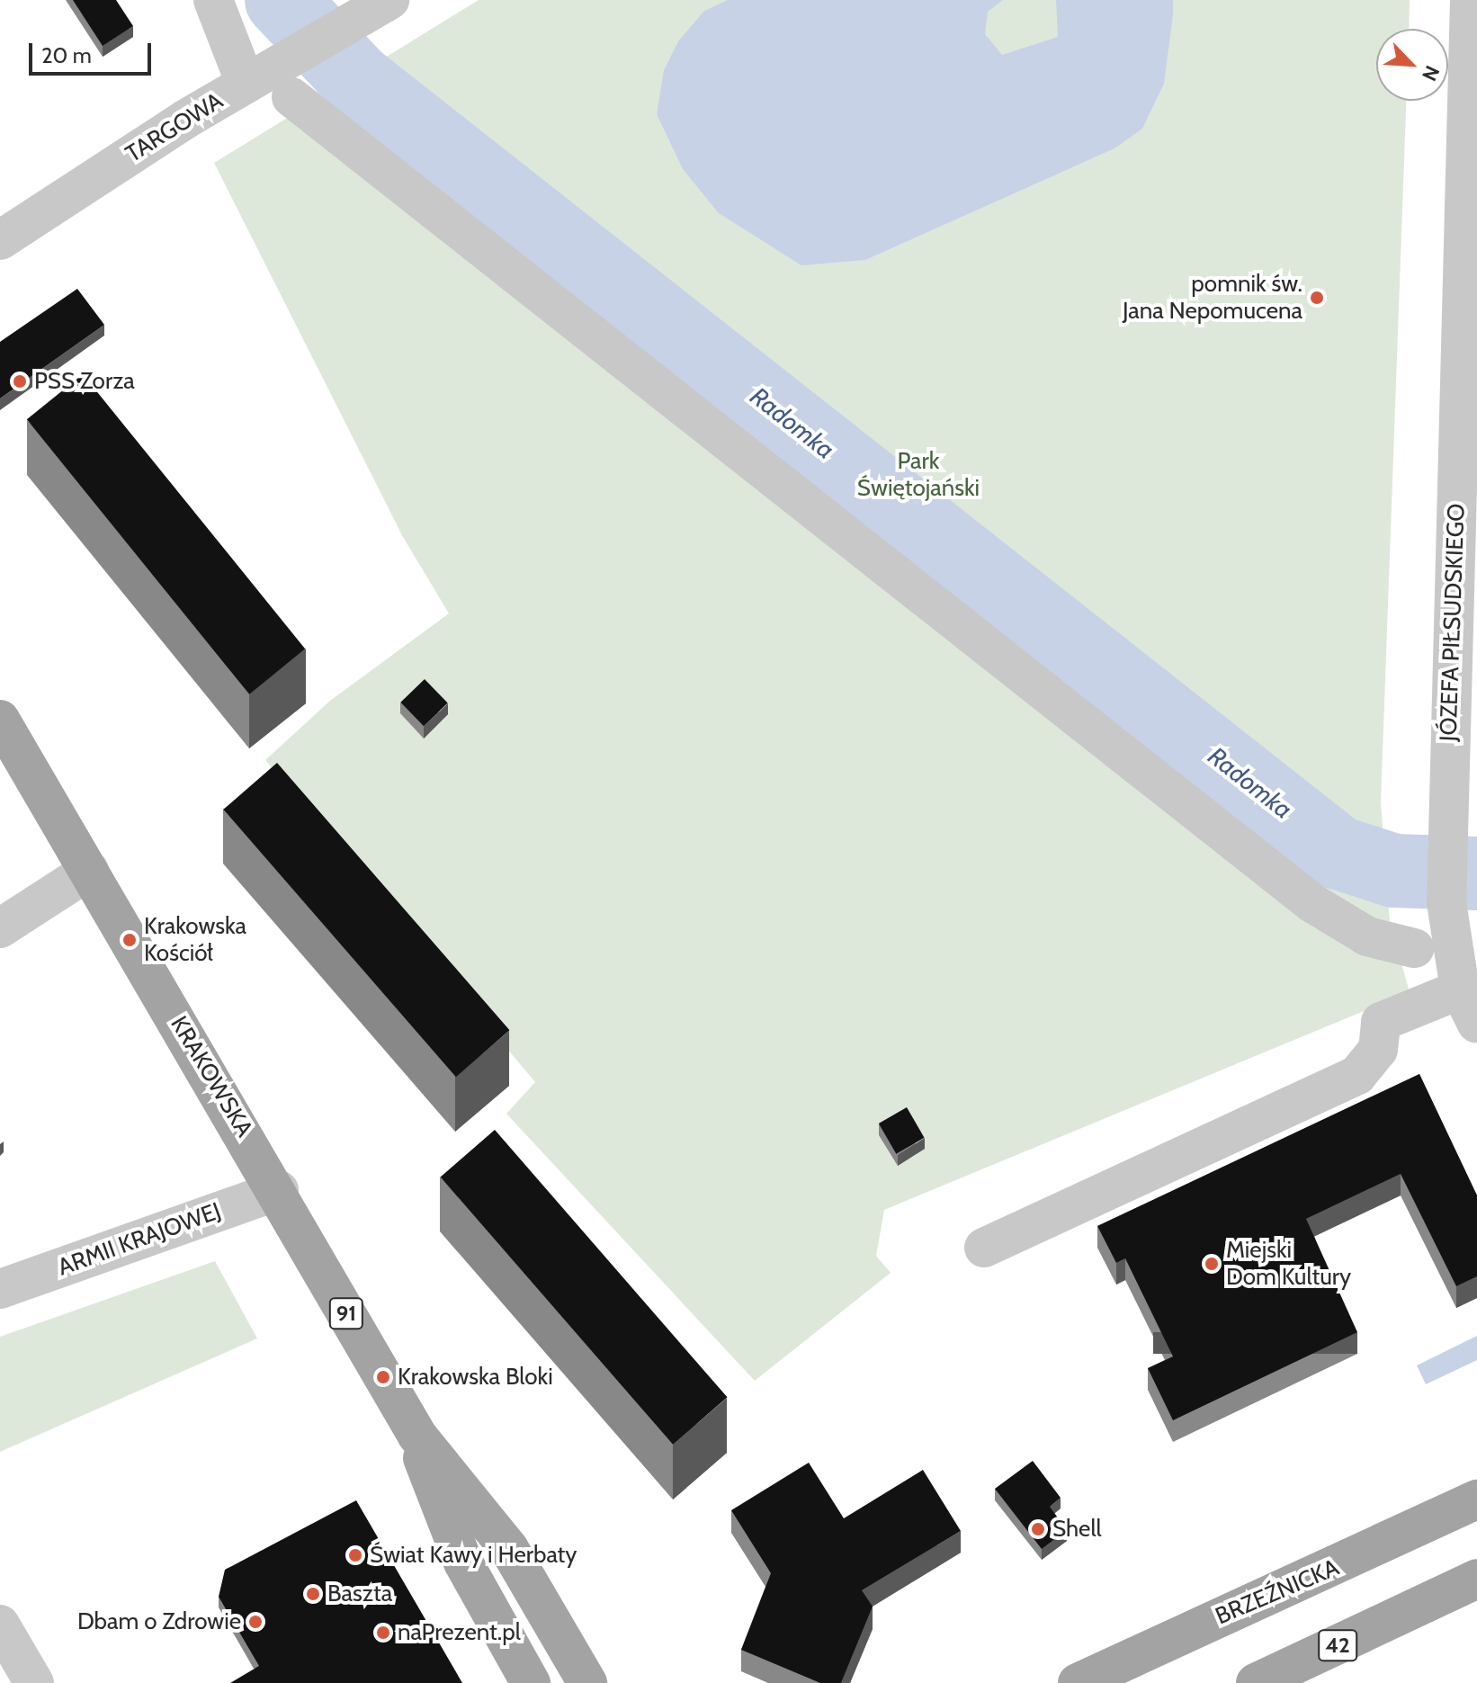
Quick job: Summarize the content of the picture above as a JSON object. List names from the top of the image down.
{
  "streets": {
    "main road": [
      "KRAKOWSKA",
      "91",
      "BRZEŹNICKA",
      "42"
    ],
    "street": ["TARGOWA", "JÓZEFA PIŁSUDSKIEGO", "ARMII KRAJOWEJ"]
  },
  "crossings": [
    ["KRAKOWSKA", "ARMII KRAJOWEJ"]
  ],
  "water": ["Radomka"],
  "parks": ["Park Świętojański"],
  "places": [
    "pomnik św. Jana Nepomucena",
    "PSS Zorza",
    "Krakowska Kościół",
    "Miejski Dom Kultury",
    "Krakowska Bloki",
    "Shell",
    "Świat Kawy i Herbaty",
    "Baszta",
    "Dbam o Zdrowie",
    "naPrezent.pl"
  ],
  "scale_bar": "20 m",
  "north": "bottom right"
}
